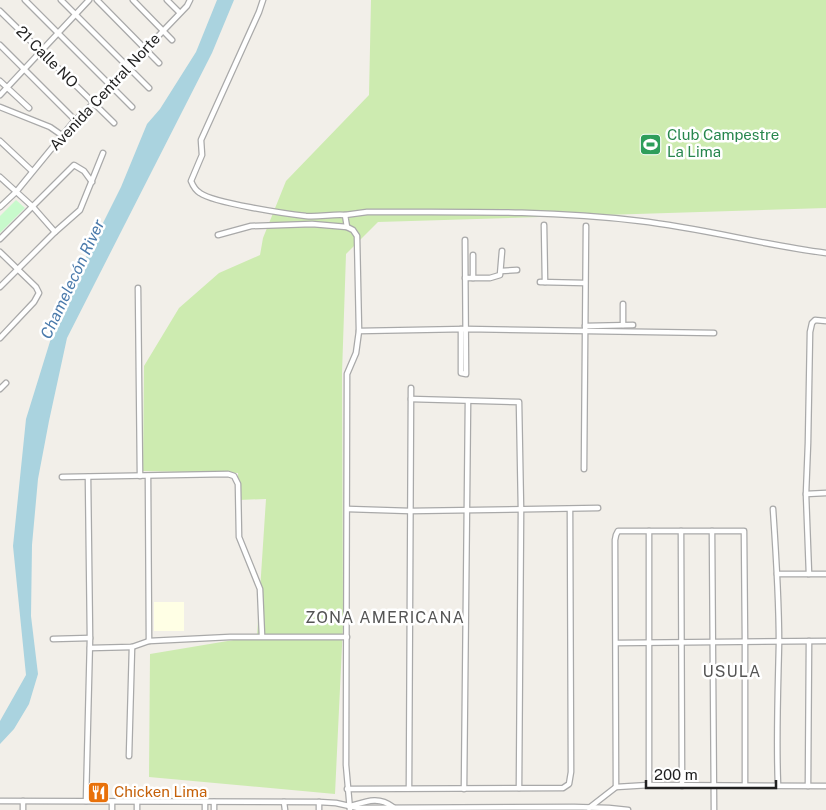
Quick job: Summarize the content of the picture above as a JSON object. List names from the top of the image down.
{
  "streets": {
    "street": ["21 Calle NO", "Avenida Central Norte"]
  },
  "crossings": [
    ["21 Calle NO", "Avenida Central Norte"]
  ],
  "districts": ["ZONA AMERICANA", "USULA"],
  "water": ["Chamelecón River"],
  "places": {
    "sports": ["Club Campestre La Lima"],
    "restaurant": ["Chicken Lima"]
  },
  "scale_bar": "200 m"
}
